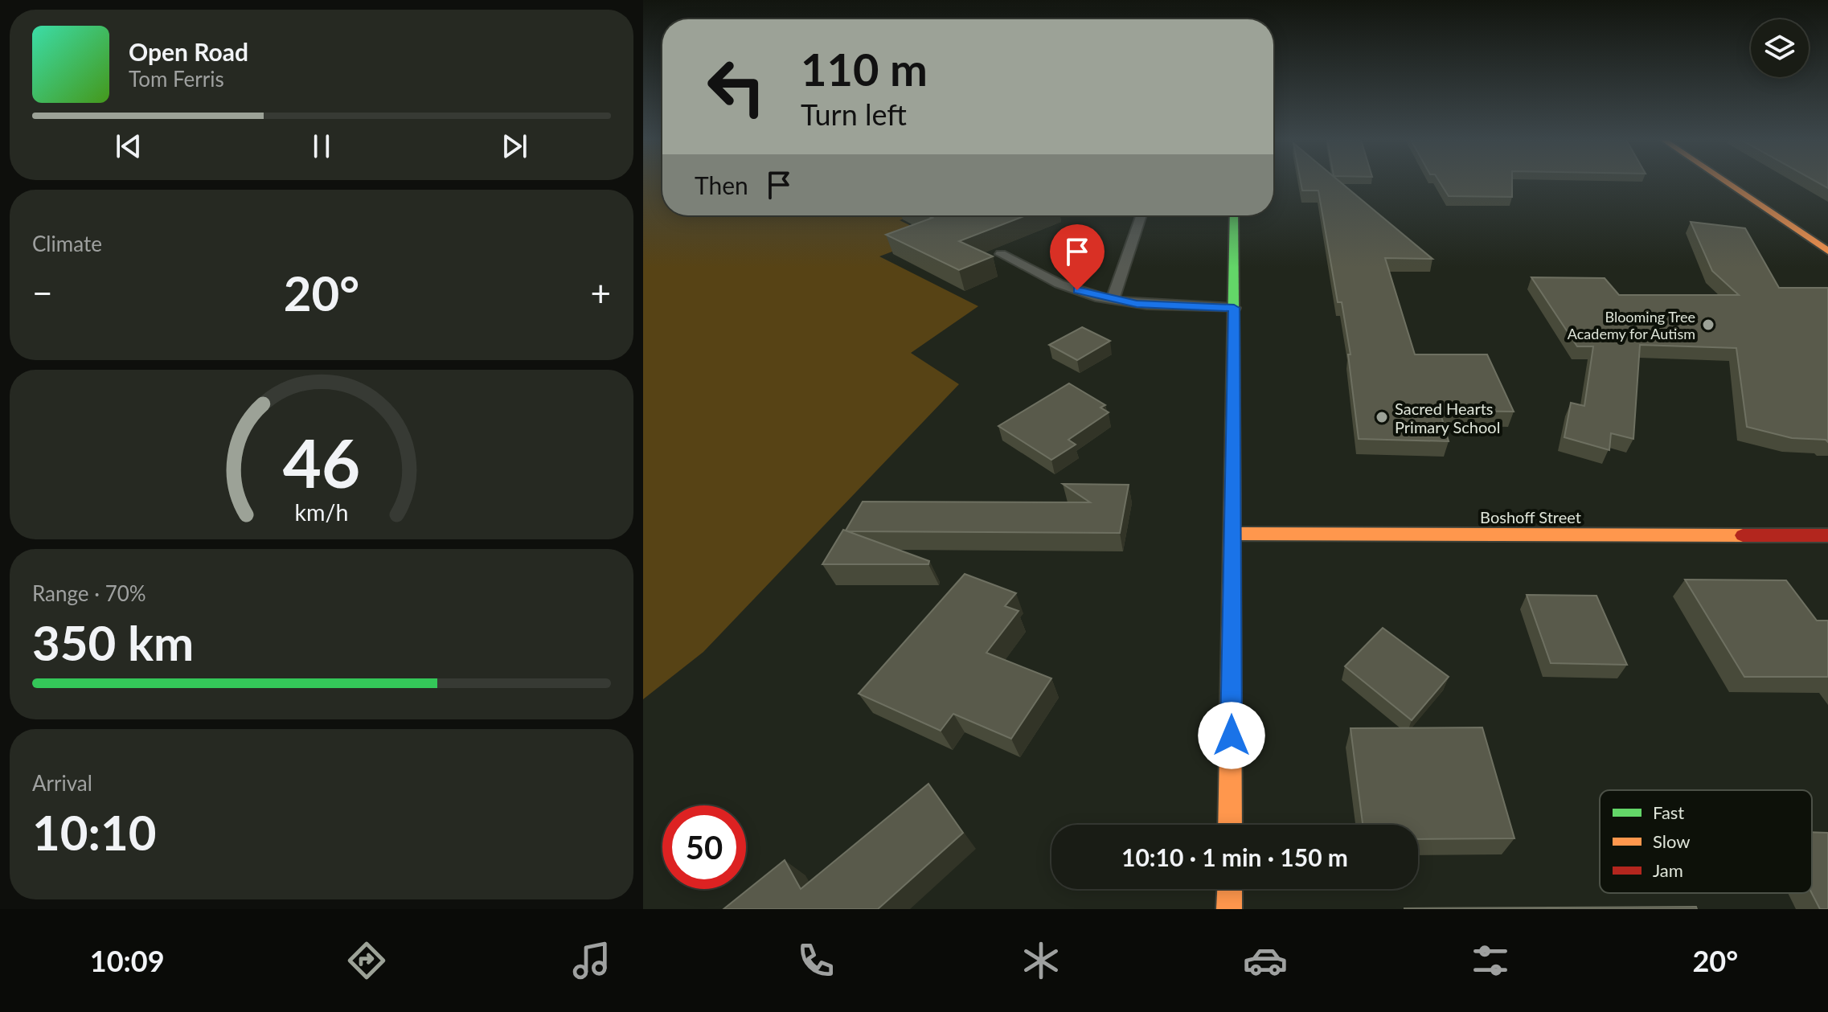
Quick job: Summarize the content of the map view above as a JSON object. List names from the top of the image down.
{
  "streets": {
    "street": ["Boshoff Street"]
  },
  "places": ["Blooming Tree Academy for Autism", "Sacred Hearts Primary School"],
  "legend": ["Fast", "Slow", "Jam"],
  "page": {
    "turn": ["110 m", "Turn left"],
    "song": ["Open Road", "Tom Ferris"],
    "then": "Then",
    "tile": [
      "Climate",
      ["Range · 70%", "350 km"],
      ["Arrival", "10:10"]
    ],
    "heat": ["−", "20°", "+"],
    "limit": "50",
    "trip": "10:10 · 1 min · 150 m",
    "tabs": ["10:09", "20°"],
    "gauge": ["46", "km/h"]
  }
}
